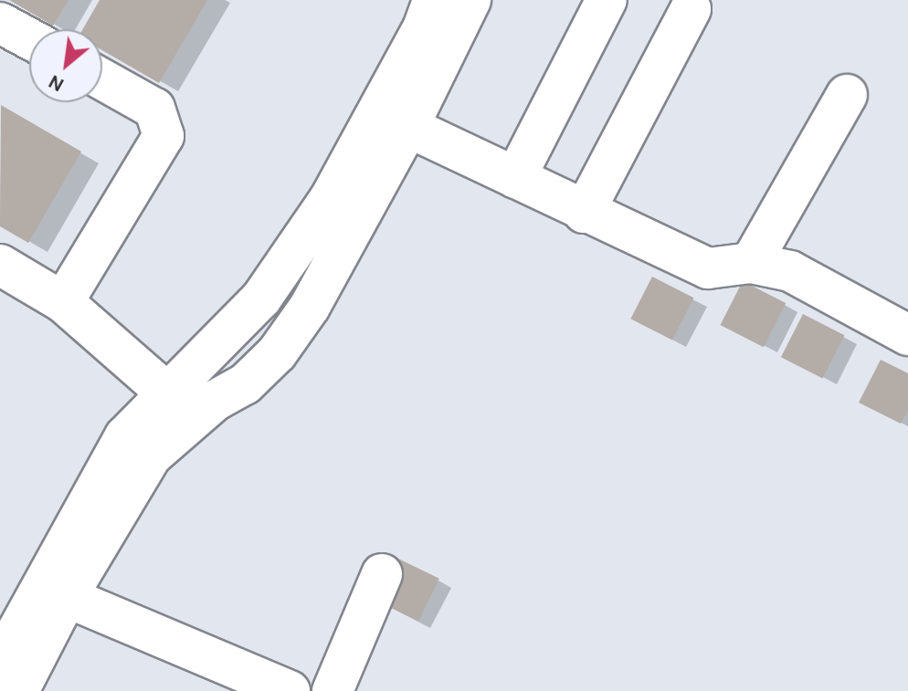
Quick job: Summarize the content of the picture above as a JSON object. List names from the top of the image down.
{
  "north": "bottom left"
}
